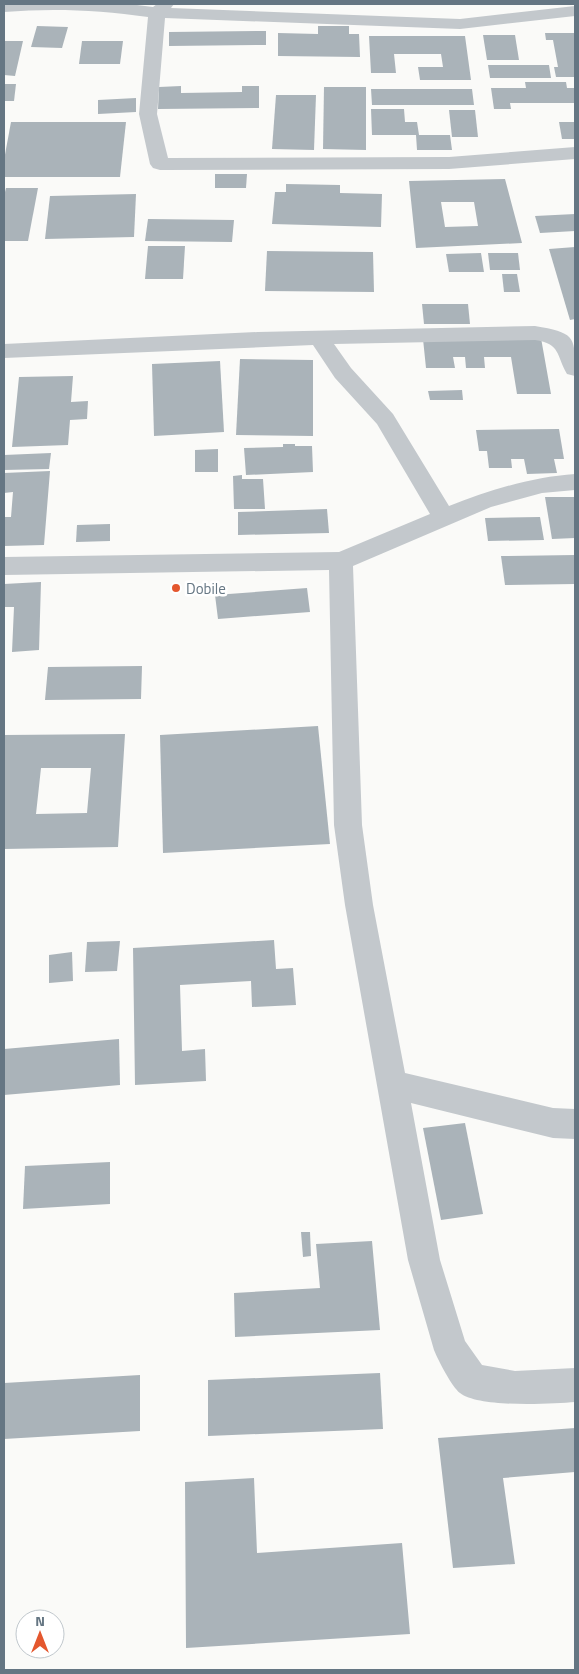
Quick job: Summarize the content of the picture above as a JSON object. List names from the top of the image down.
{
  "places": ["Dobile"],
  "north": "top"
}
